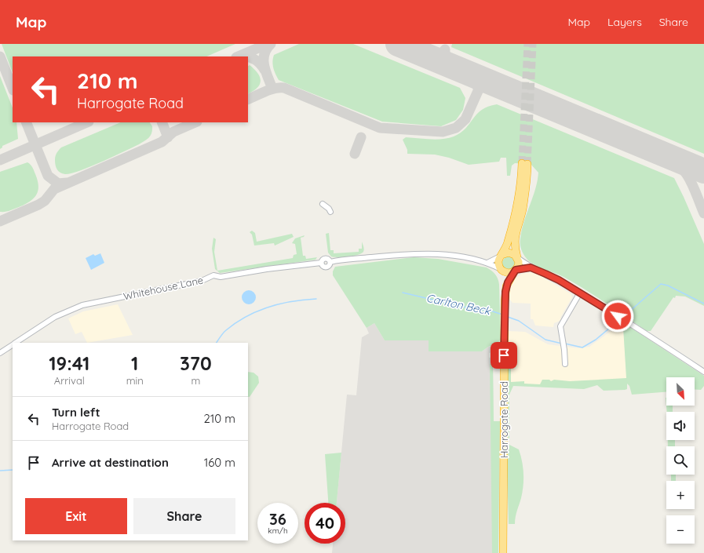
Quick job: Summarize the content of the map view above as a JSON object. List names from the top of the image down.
{
  "streets": {
    "highway": ["Harrogate Road"],
    "street": ["Whitehouse Lane"]
  },
  "water": ["Carlton Beck"],
  "north": "bottom right",
  "page": {
    "header": "Map",
    "nav": ["Map", "Layers", "Share"],
    "turn": ["210 m", "Harrogate Road"],
    "eta": [
      "19:41",
      "Arrival",
      "1",
      "min",
      "370",
      "m"
    ],
    "map_buttons": ["+", "−"],
    "list": [
      {
        "name": "Turn left",
        "note": "Harrogate Road",
        "value": "210 m"
      },
      {
        "name": "Arrive at destination",
        "value": "160 m"
      }
    ],
    "buttons": ["Exit", "Share"],
    "speed": "36 km/h",
    "limit": "40"
  }
}
